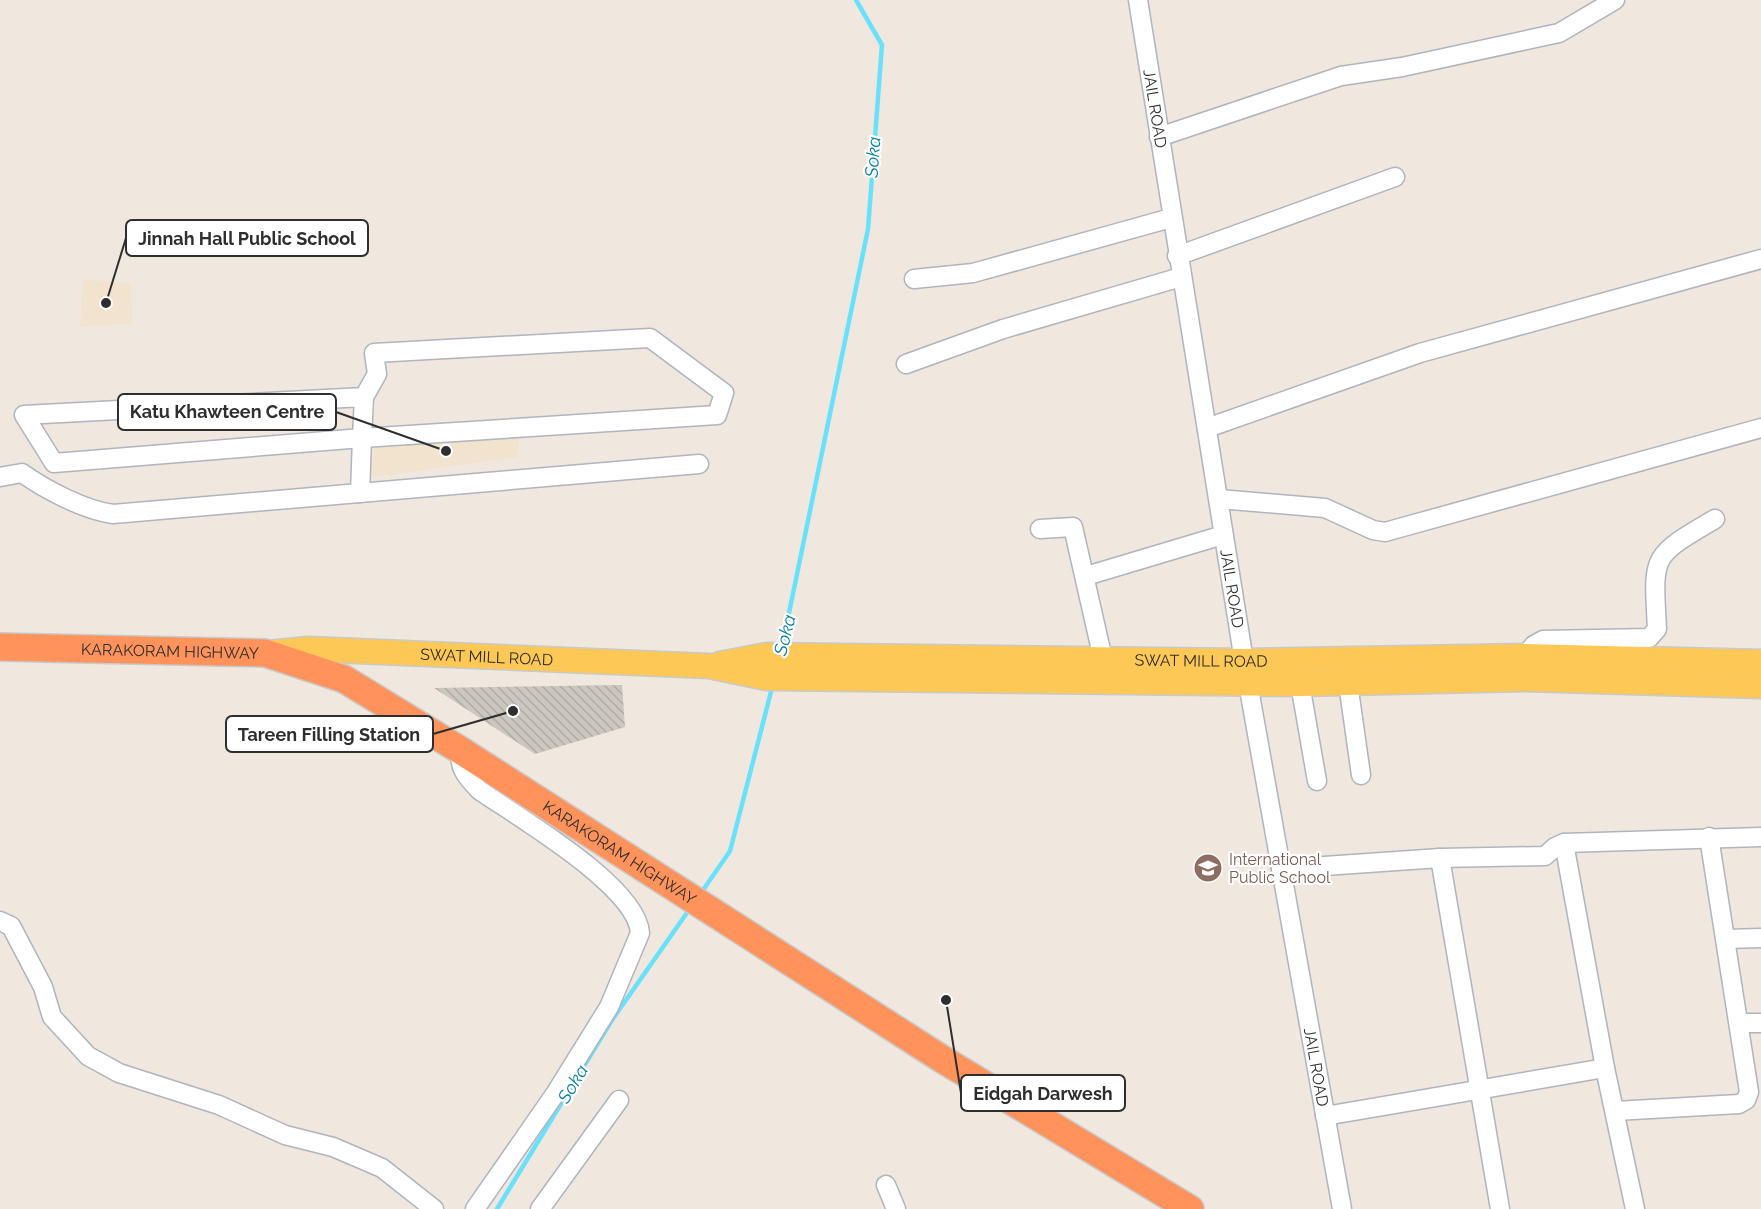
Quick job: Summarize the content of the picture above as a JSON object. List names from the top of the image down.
{
  "streets": {
    "highway": ["KARAKORAM HIGHWAY"],
    "main road": ["SWAT MILL ROAD"],
    "street": ["JAIL ROAD"]
  },
  "crossings": [
    ["JAIL ROAD", "SWAT MILL ROAD"],
    ["KARAKORAM HIGHWAY", "SWAT MILL ROAD"]
  ],
  "water": ["Soka"],
  "places": {
    "other": [
      "Jinnah Hall Public School",
      "Katu Khawteen Centre",
      "Tareen Filling Station",
      "Eidgah Darwesh"
    ],
    "school or university": ["International Public School"]
  }
}
